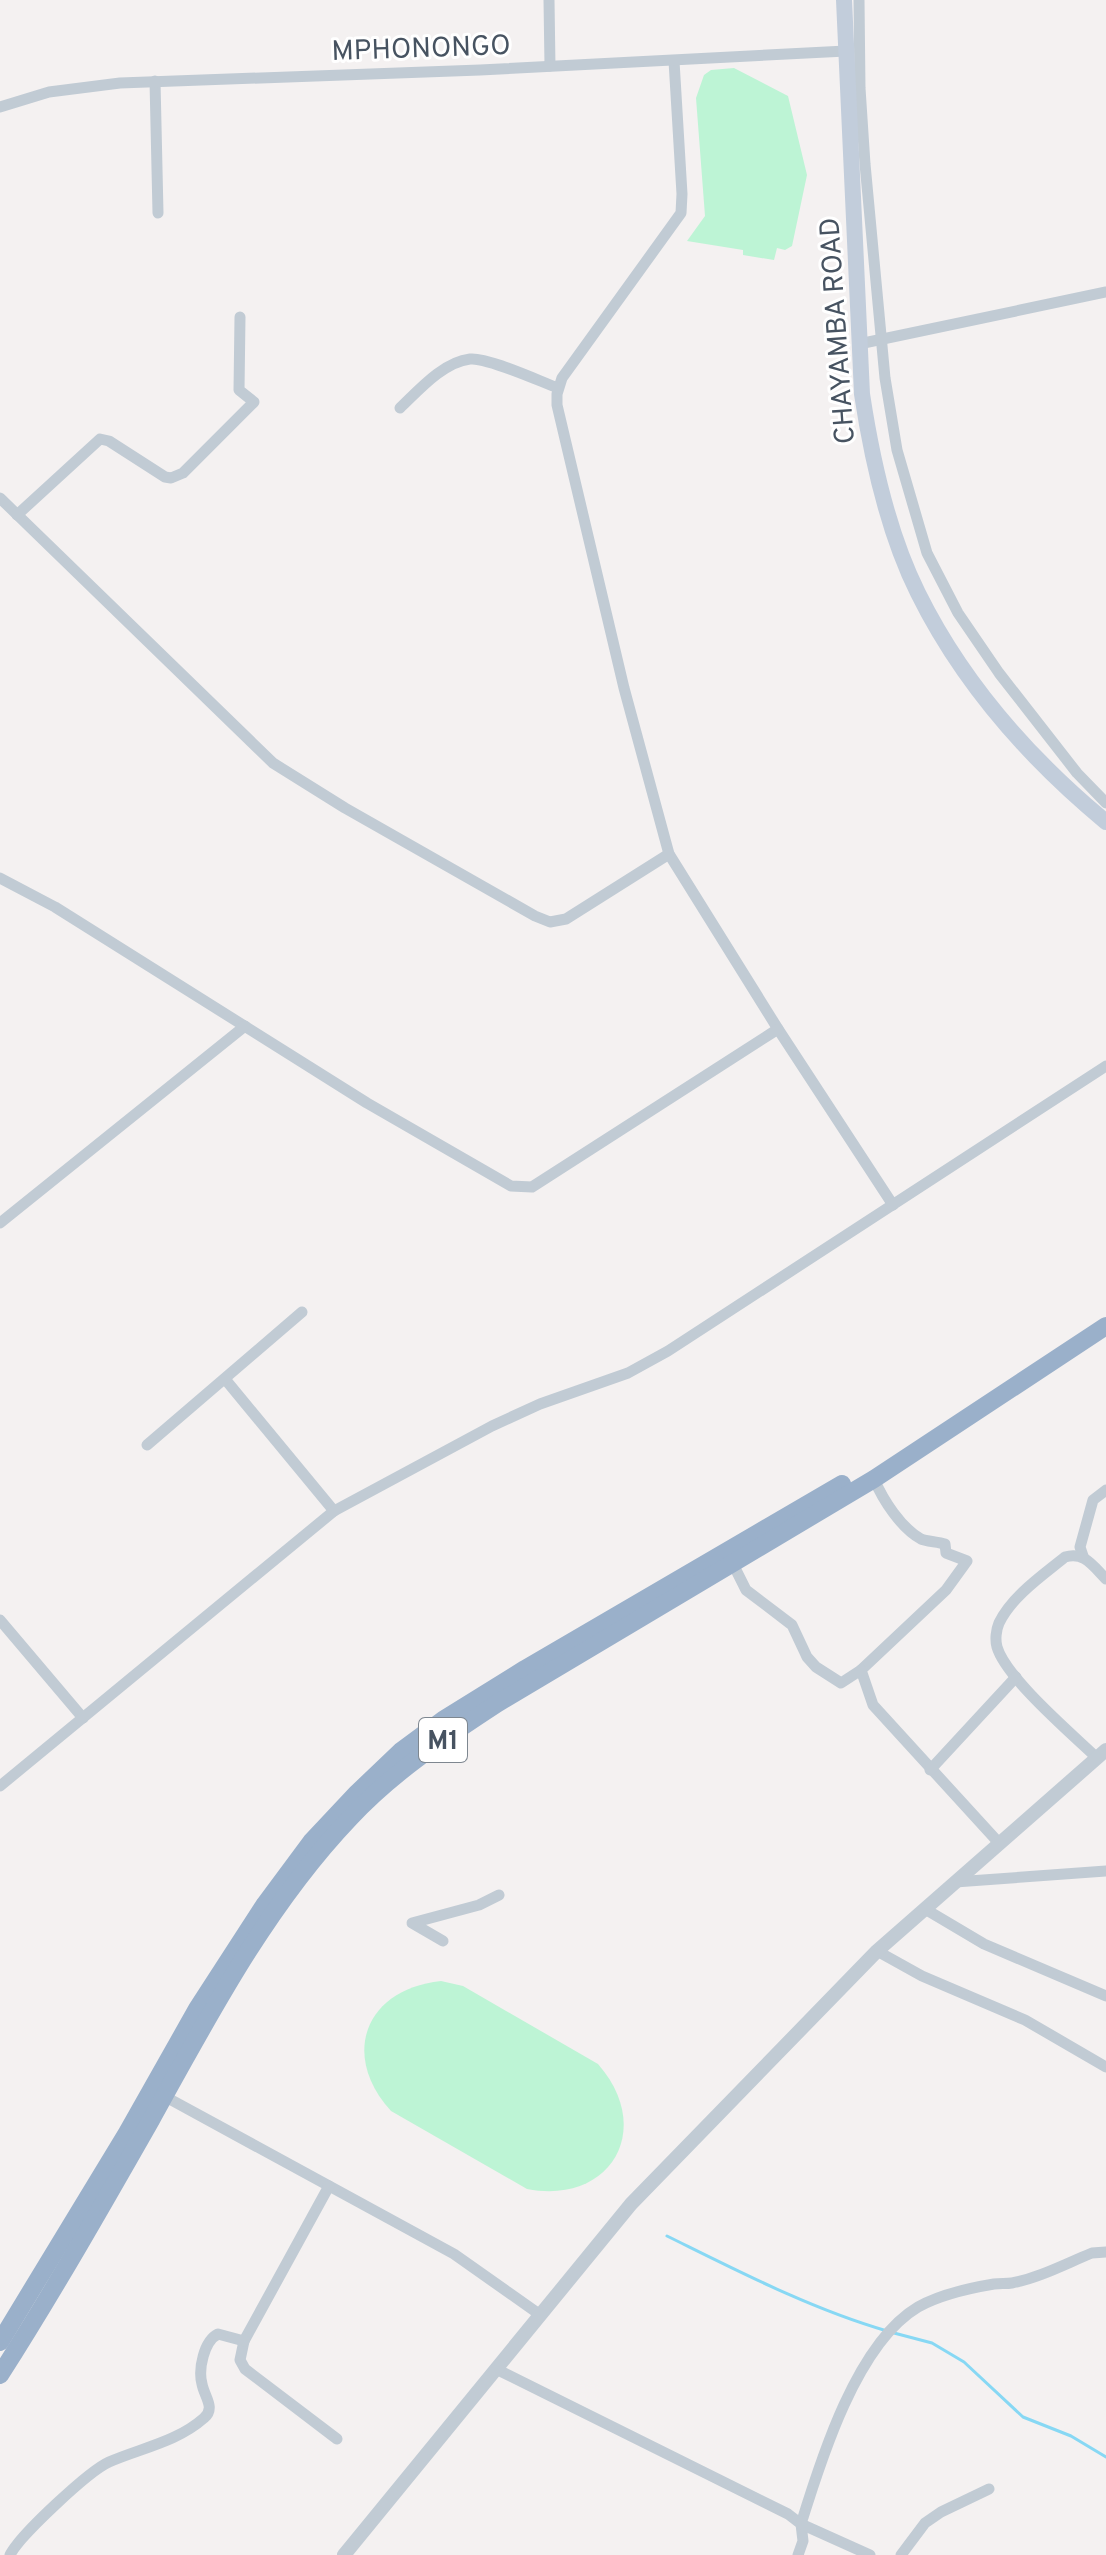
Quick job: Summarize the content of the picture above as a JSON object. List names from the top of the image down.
{
  "streets": {
    "highway": ["M1"],
    "main road": ["CHAYAMBA ROAD"],
    "street": ["MPHONONGO"]
  },
  "crossings": [
    ["MPHONONGO", "CHAYAMBA ROAD"]
  ]
}
